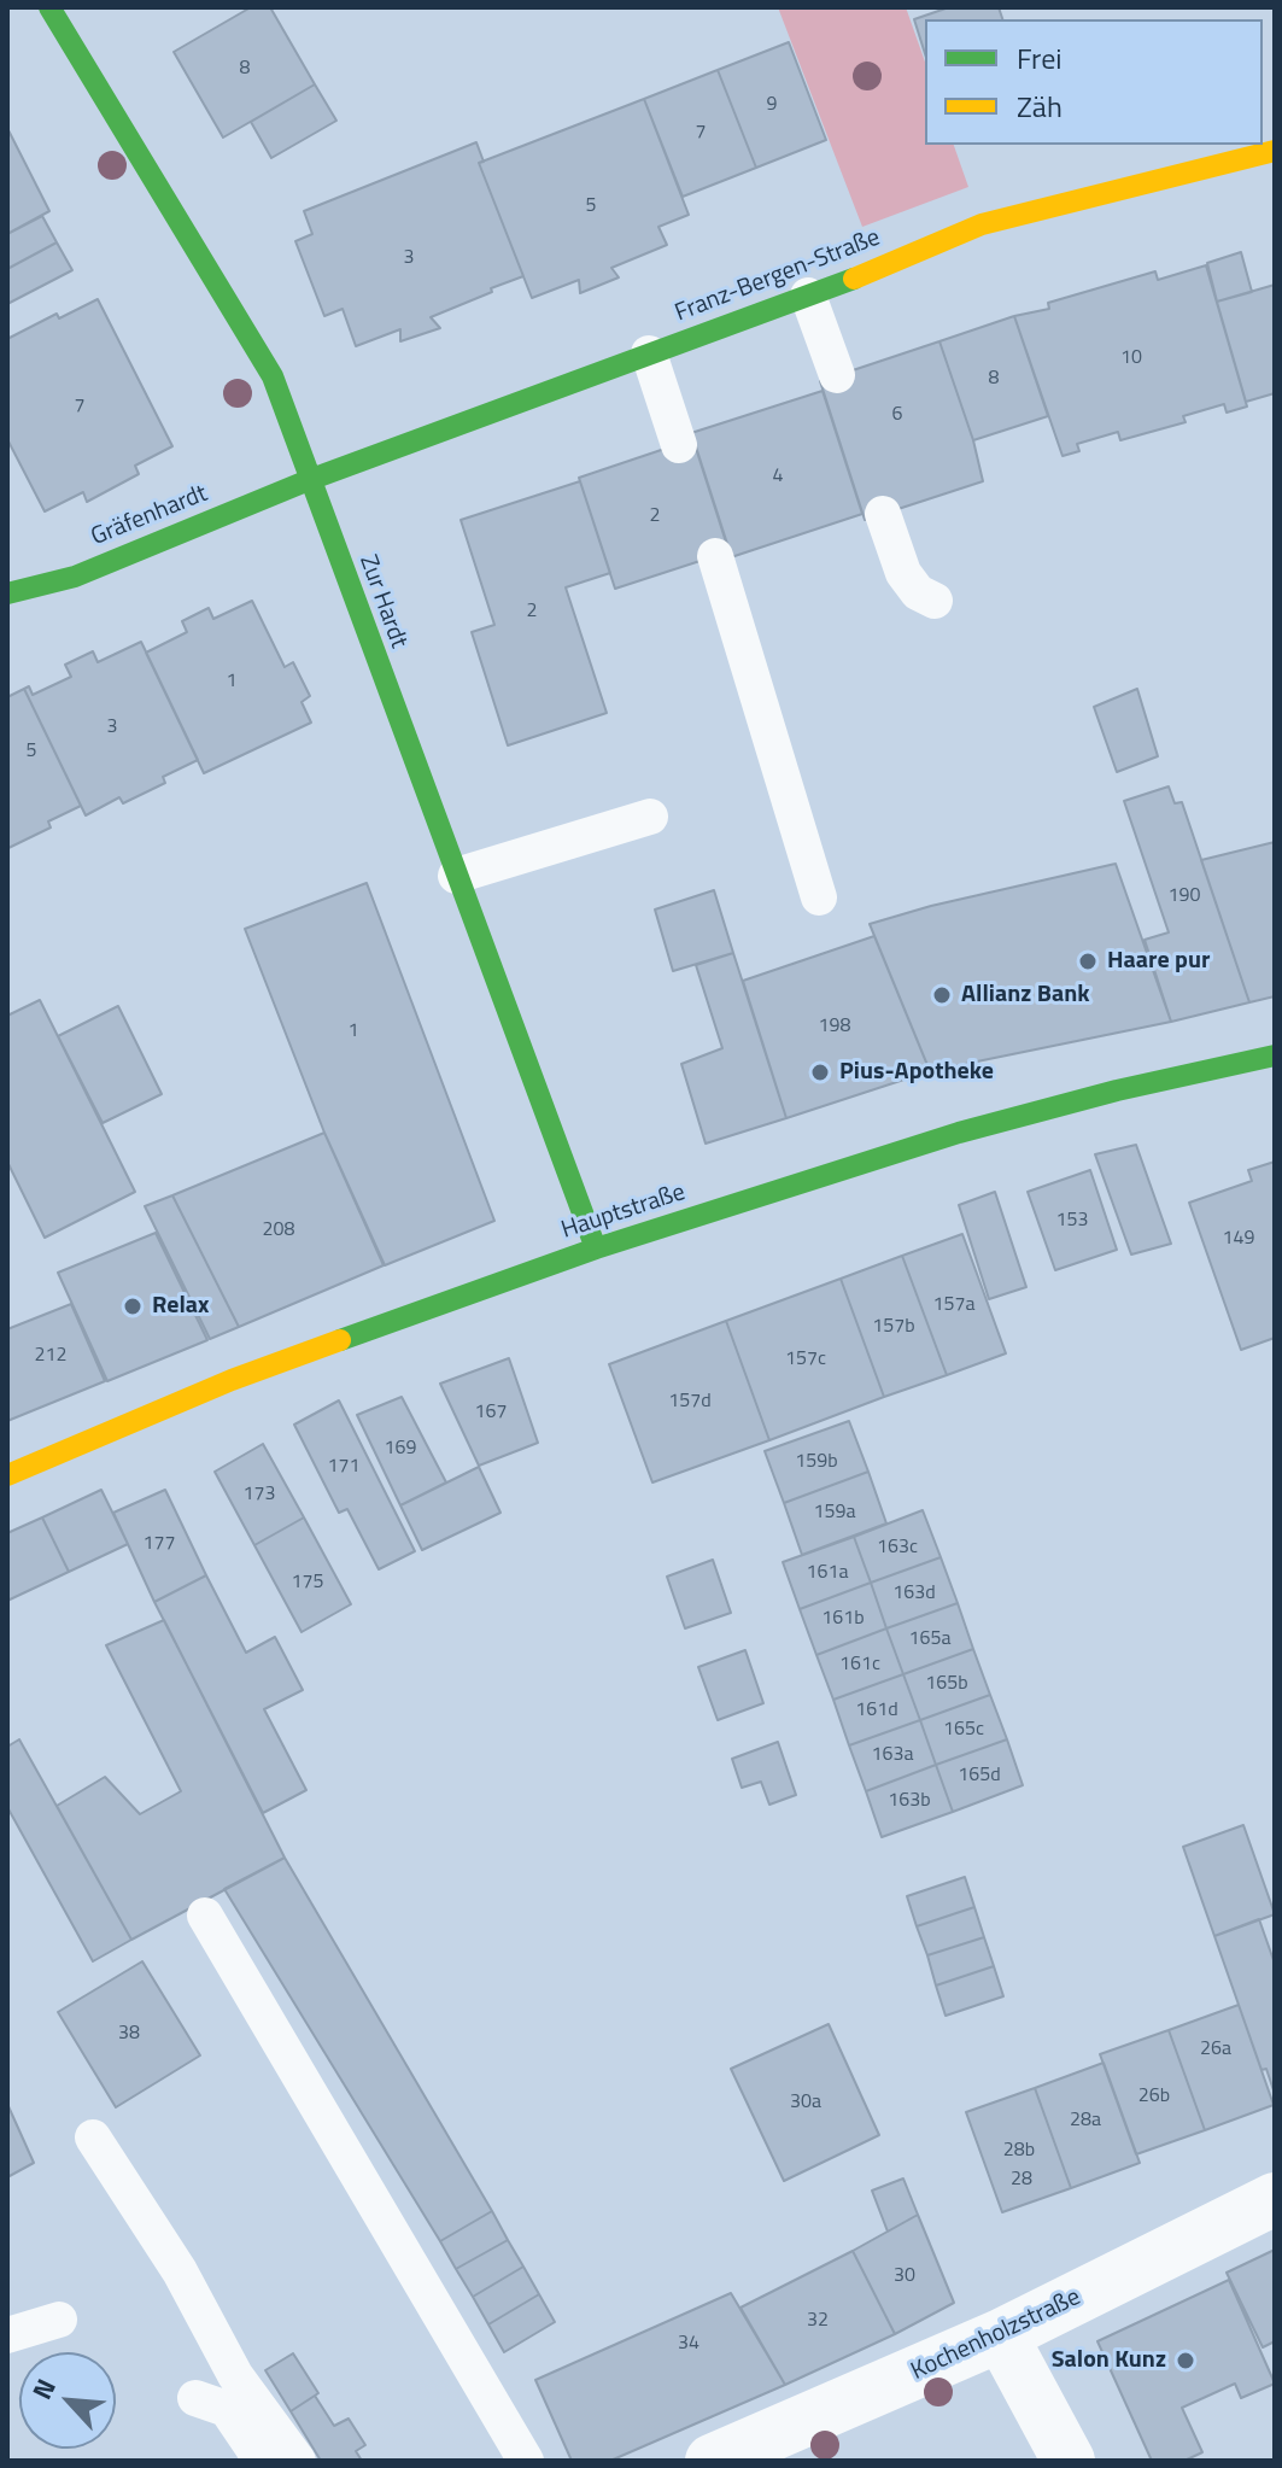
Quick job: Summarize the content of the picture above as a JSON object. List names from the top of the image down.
{
  "streets": {
    "street": [
      "Franz-Bergen-Straße",
      "Gräfenhardt",
      "Zur Hardt",
      "Hauptstraße",
      "Kochenholzstraße"
    ]
  },
  "crossings": [
    ["Franz-Bergen-Straße", "Gräfenhardt"],
    ["Franz-Bergen-Straße", "Zur Hardt"],
    ["Gräfenhardt", "Zur Hardt"],
    ["Zur Hardt", "Hauptstraße"]
  ],
  "places": [
    "Haare pur",
    "Allianz Bank",
    "Pius-Apotheke",
    "Relax",
    "Salon Kunz"
  ],
  "house_numbers": [
    "8",
    "9",
    "7",
    "5",
    "3",
    "10",
    "8",
    "7",
    "6",
    "4",
    "2",
    "2",
    "1",
    "3",
    "5",
    "190",
    "198",
    "1",
    "153",
    "208",
    "149",
    "157a",
    "157b",
    "212",
    "157c",
    "157d",
    "167",
    "169",
    "159b",
    "171",
    "173",
    "159a",
    "177",
    "163c",
    "161a",
    "175",
    "163d",
    "161b",
    "165a",
    "161c",
    "165b",
    "161d",
    "165c",
    "163a",
    "165d",
    "163b",
    "38",
    "26a",
    "26b",
    "30a",
    "28a",
    "28b",
    "28",
    "30",
    "32",
    "34"
  ],
  "legend": ["Frei", "Zäh"],
  "north": "top left"
}
